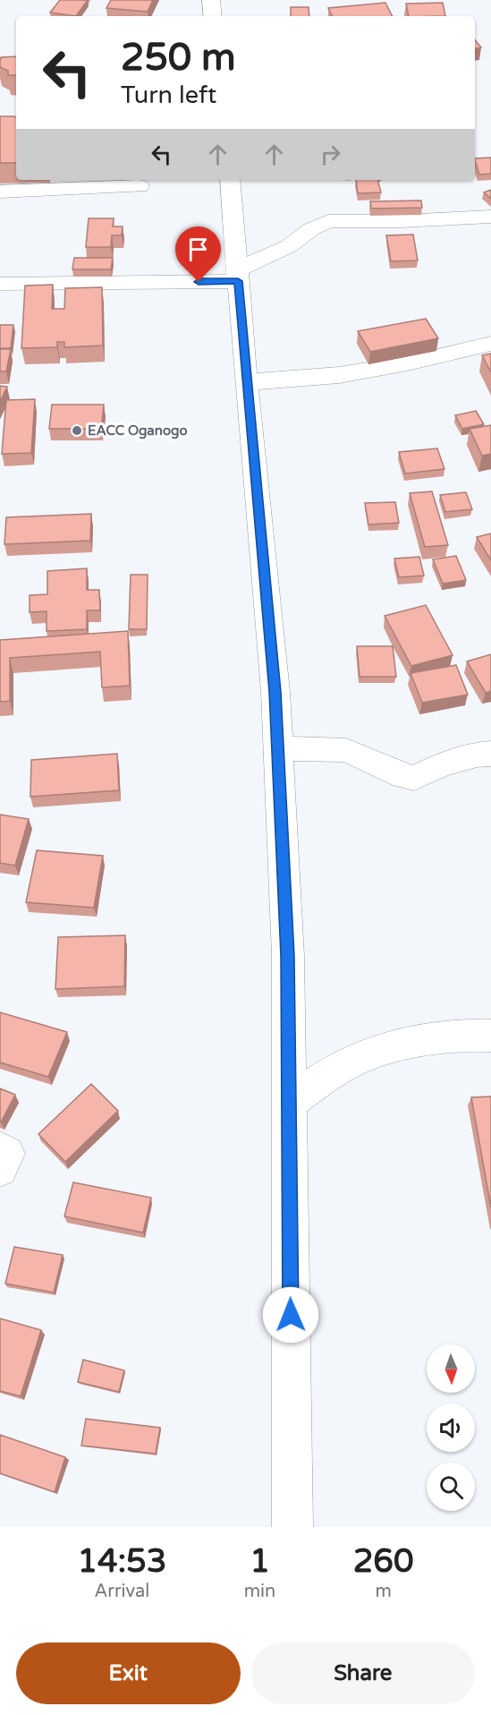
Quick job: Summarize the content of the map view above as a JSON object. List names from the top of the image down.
{
  "places": ["EACC Oganogo"],
  "north": "bottom",
  "page": {
    "turn": ["250 m", "Turn left"],
    "eta": [
      "14:53",
      "Arrival",
      "1",
      "min",
      "260",
      "m"
    ],
    "buttons": ["Exit", "Share"]
  }
}
